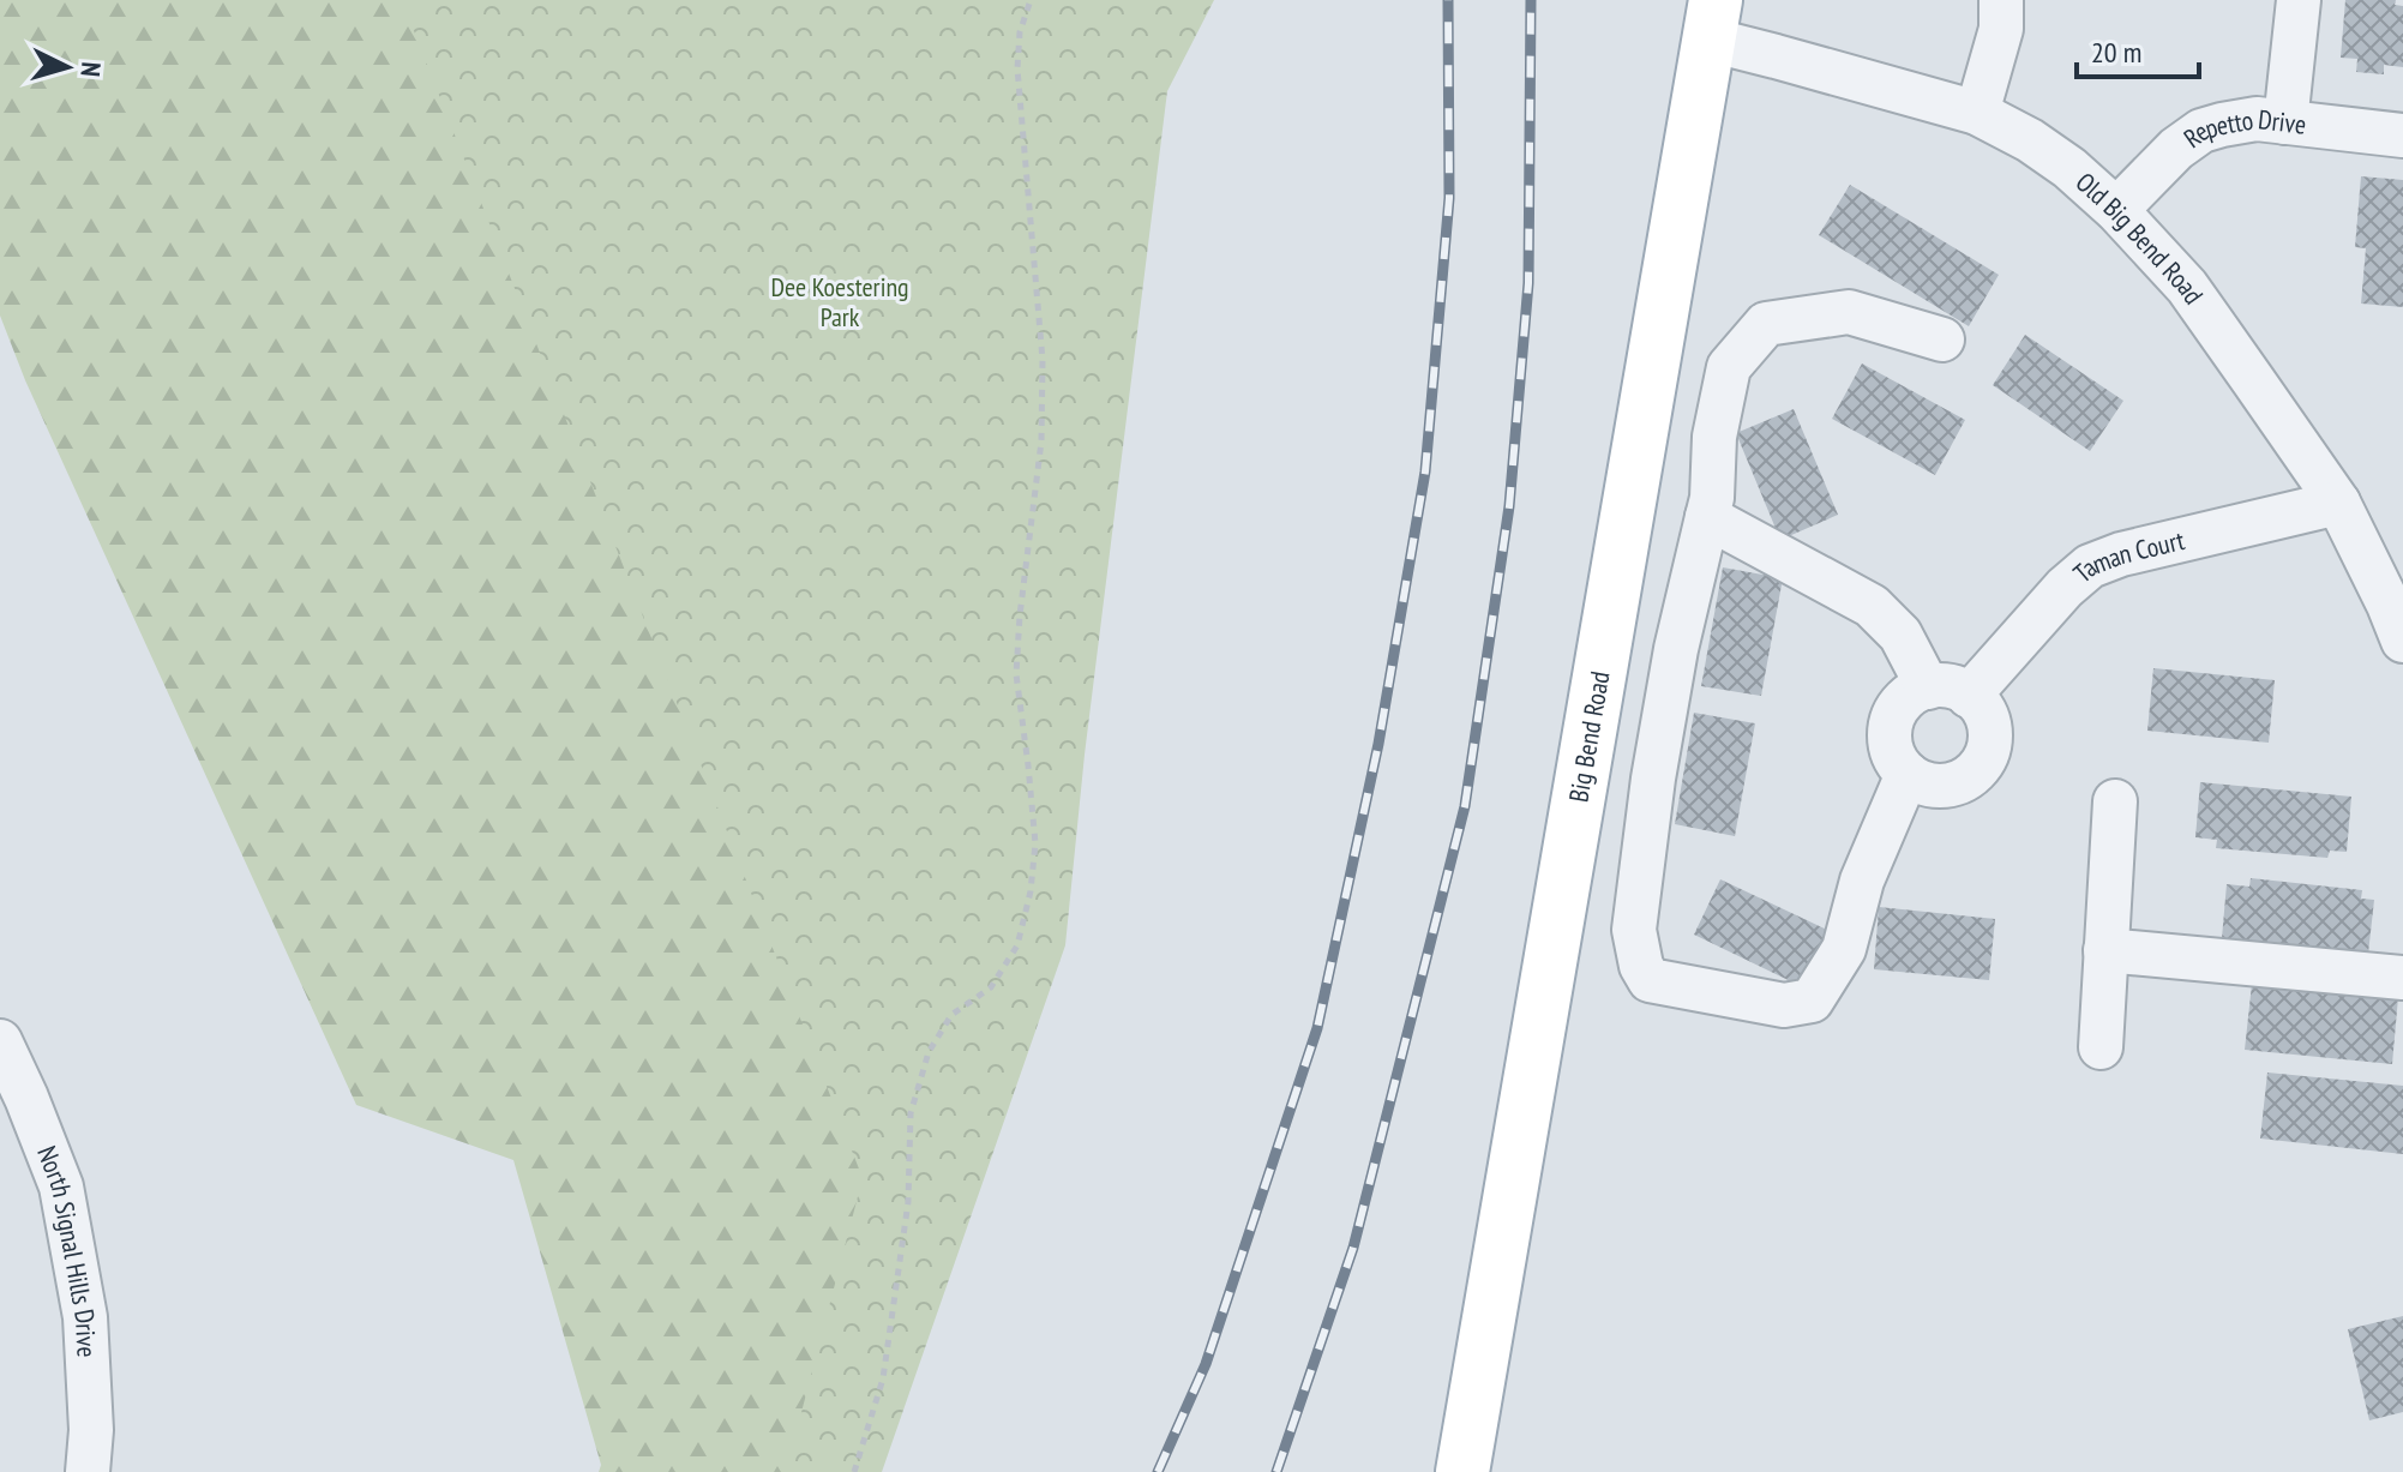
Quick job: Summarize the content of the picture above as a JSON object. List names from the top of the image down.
{
  "streets": {
    "main road": ["Big Bend Road"],
    "street": [
      "Repetto Drive",
      "Old Big Bend Road",
      "Taman Court",
      "North Signal Hills Drive"
    ]
  },
  "crossings": [
    ["Repetto Drive", "Old Big Bend Road"],
    ["Old Big Bend Road", "Taman Court"],
    ["Old Big Bend Road", "Big Bend Road"]
  ],
  "parks": ["Dee Koestering Park"],
  "scale_bar": "20 m",
  "north": "right"
}
